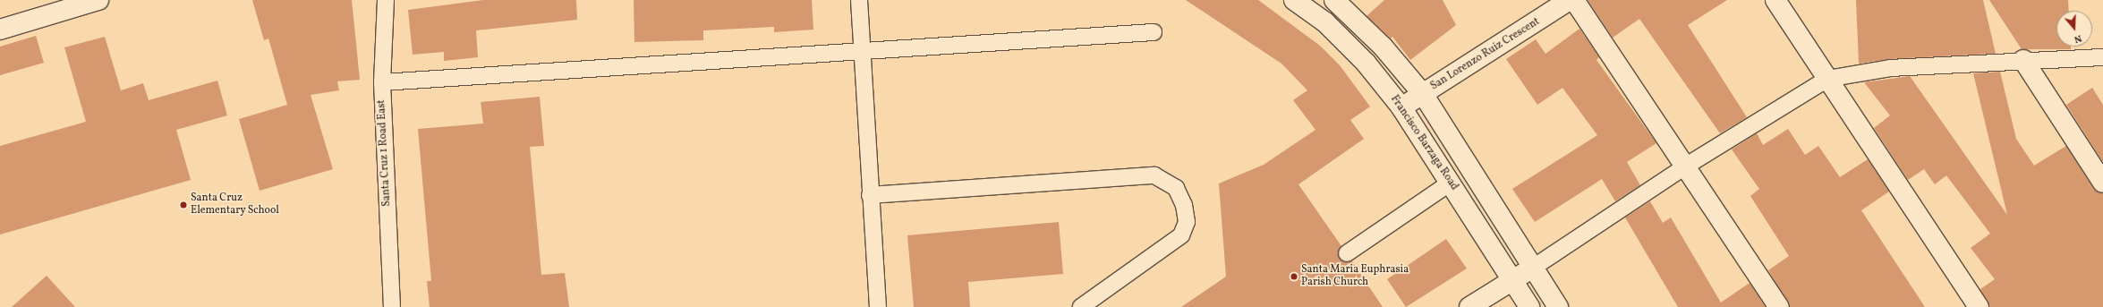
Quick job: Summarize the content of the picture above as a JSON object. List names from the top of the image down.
{
  "streets": {
    "street": ["San Lorenzo Ruiz Crescent", "Francisco Barzaga Road"],
    "lane": ["Santa Cruz 1 Road East"]
  },
  "crossings": [
    ["San Lorenzo Ruiz Crescent", "Francisco Barzaga Road"]
  ],
  "places": ["Santa Cruz Elementary School", "Santa Maria Euphrasia Parish Church"],
  "north": "bottom"
}
